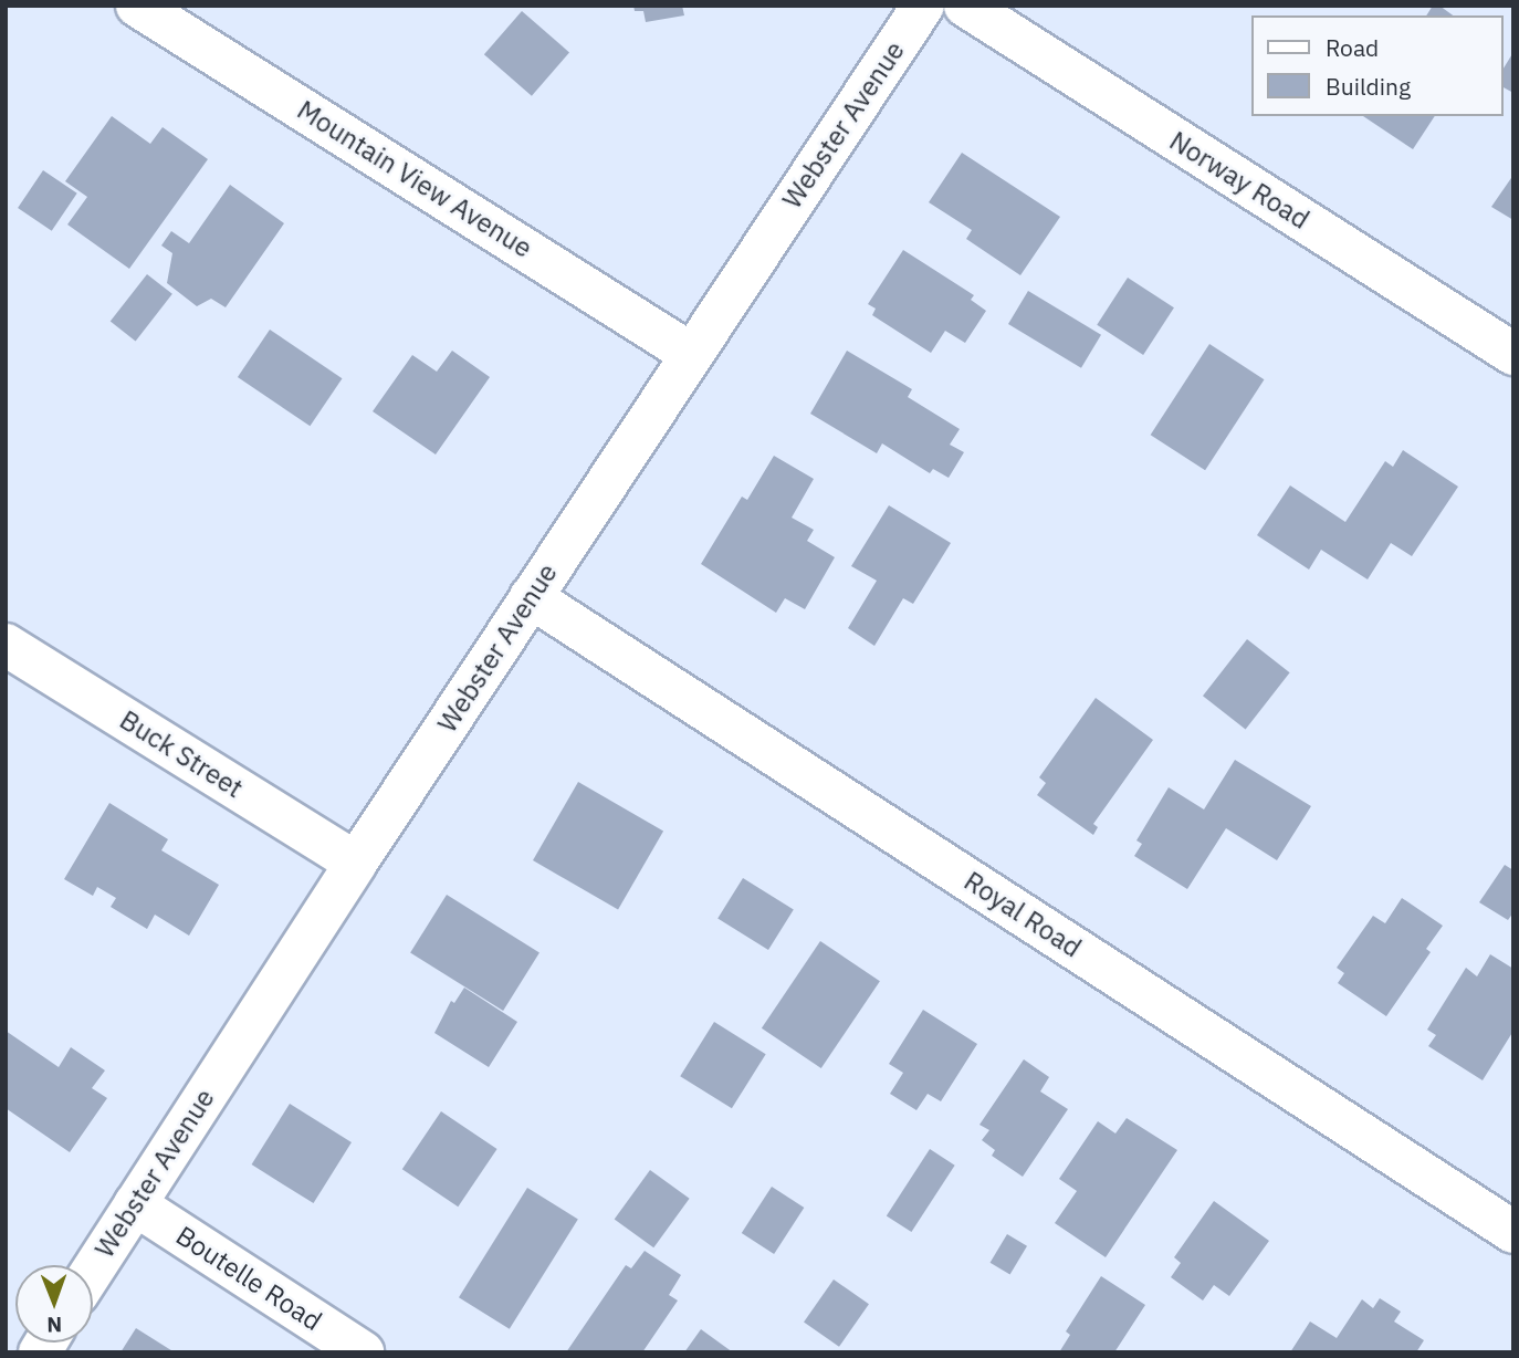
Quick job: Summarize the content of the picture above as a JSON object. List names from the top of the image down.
{
  "streets": {
    "street": [
      "Webster Avenue",
      "Mountain View Avenue",
      "Norway Road",
      "Buck Street",
      "Royal Road",
      "Boutelle Road"
    ]
  },
  "crossings": [
    ["Webster Avenue", "Mountain View Avenue"],
    ["Webster Avenue", "Buck Street"],
    ["Webster Avenue", "Royal Road"],
    ["Webster Avenue", "Boutelle Road"]
  ],
  "legend": ["Road", "Building"],
  "north": "bottom"
}
